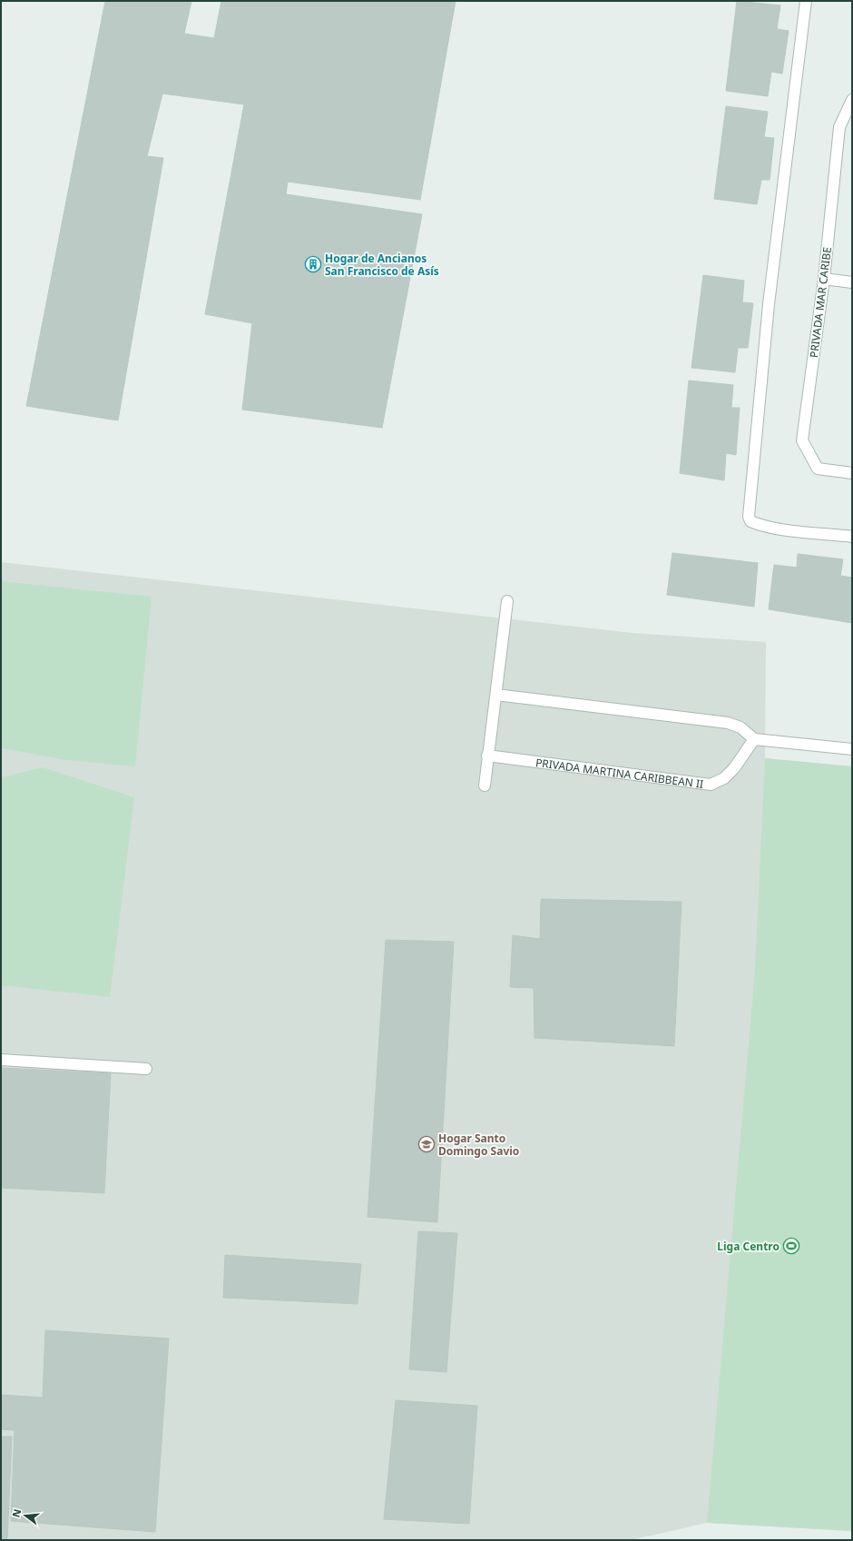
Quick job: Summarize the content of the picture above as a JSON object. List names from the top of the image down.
{
  "streets": {
    "street": ["PRIVADA MAR CARIBE", "PRIVADA MARTINA CARIBBEAN II"]
  },
  "places": {
    "building": ["Hogar de Ancianos San Francisco de Asís"],
    "school or university": ["Hogar Santo Domingo Savio"],
    "sports": ["Liga Centro"]
  },
  "north": "left"
}
